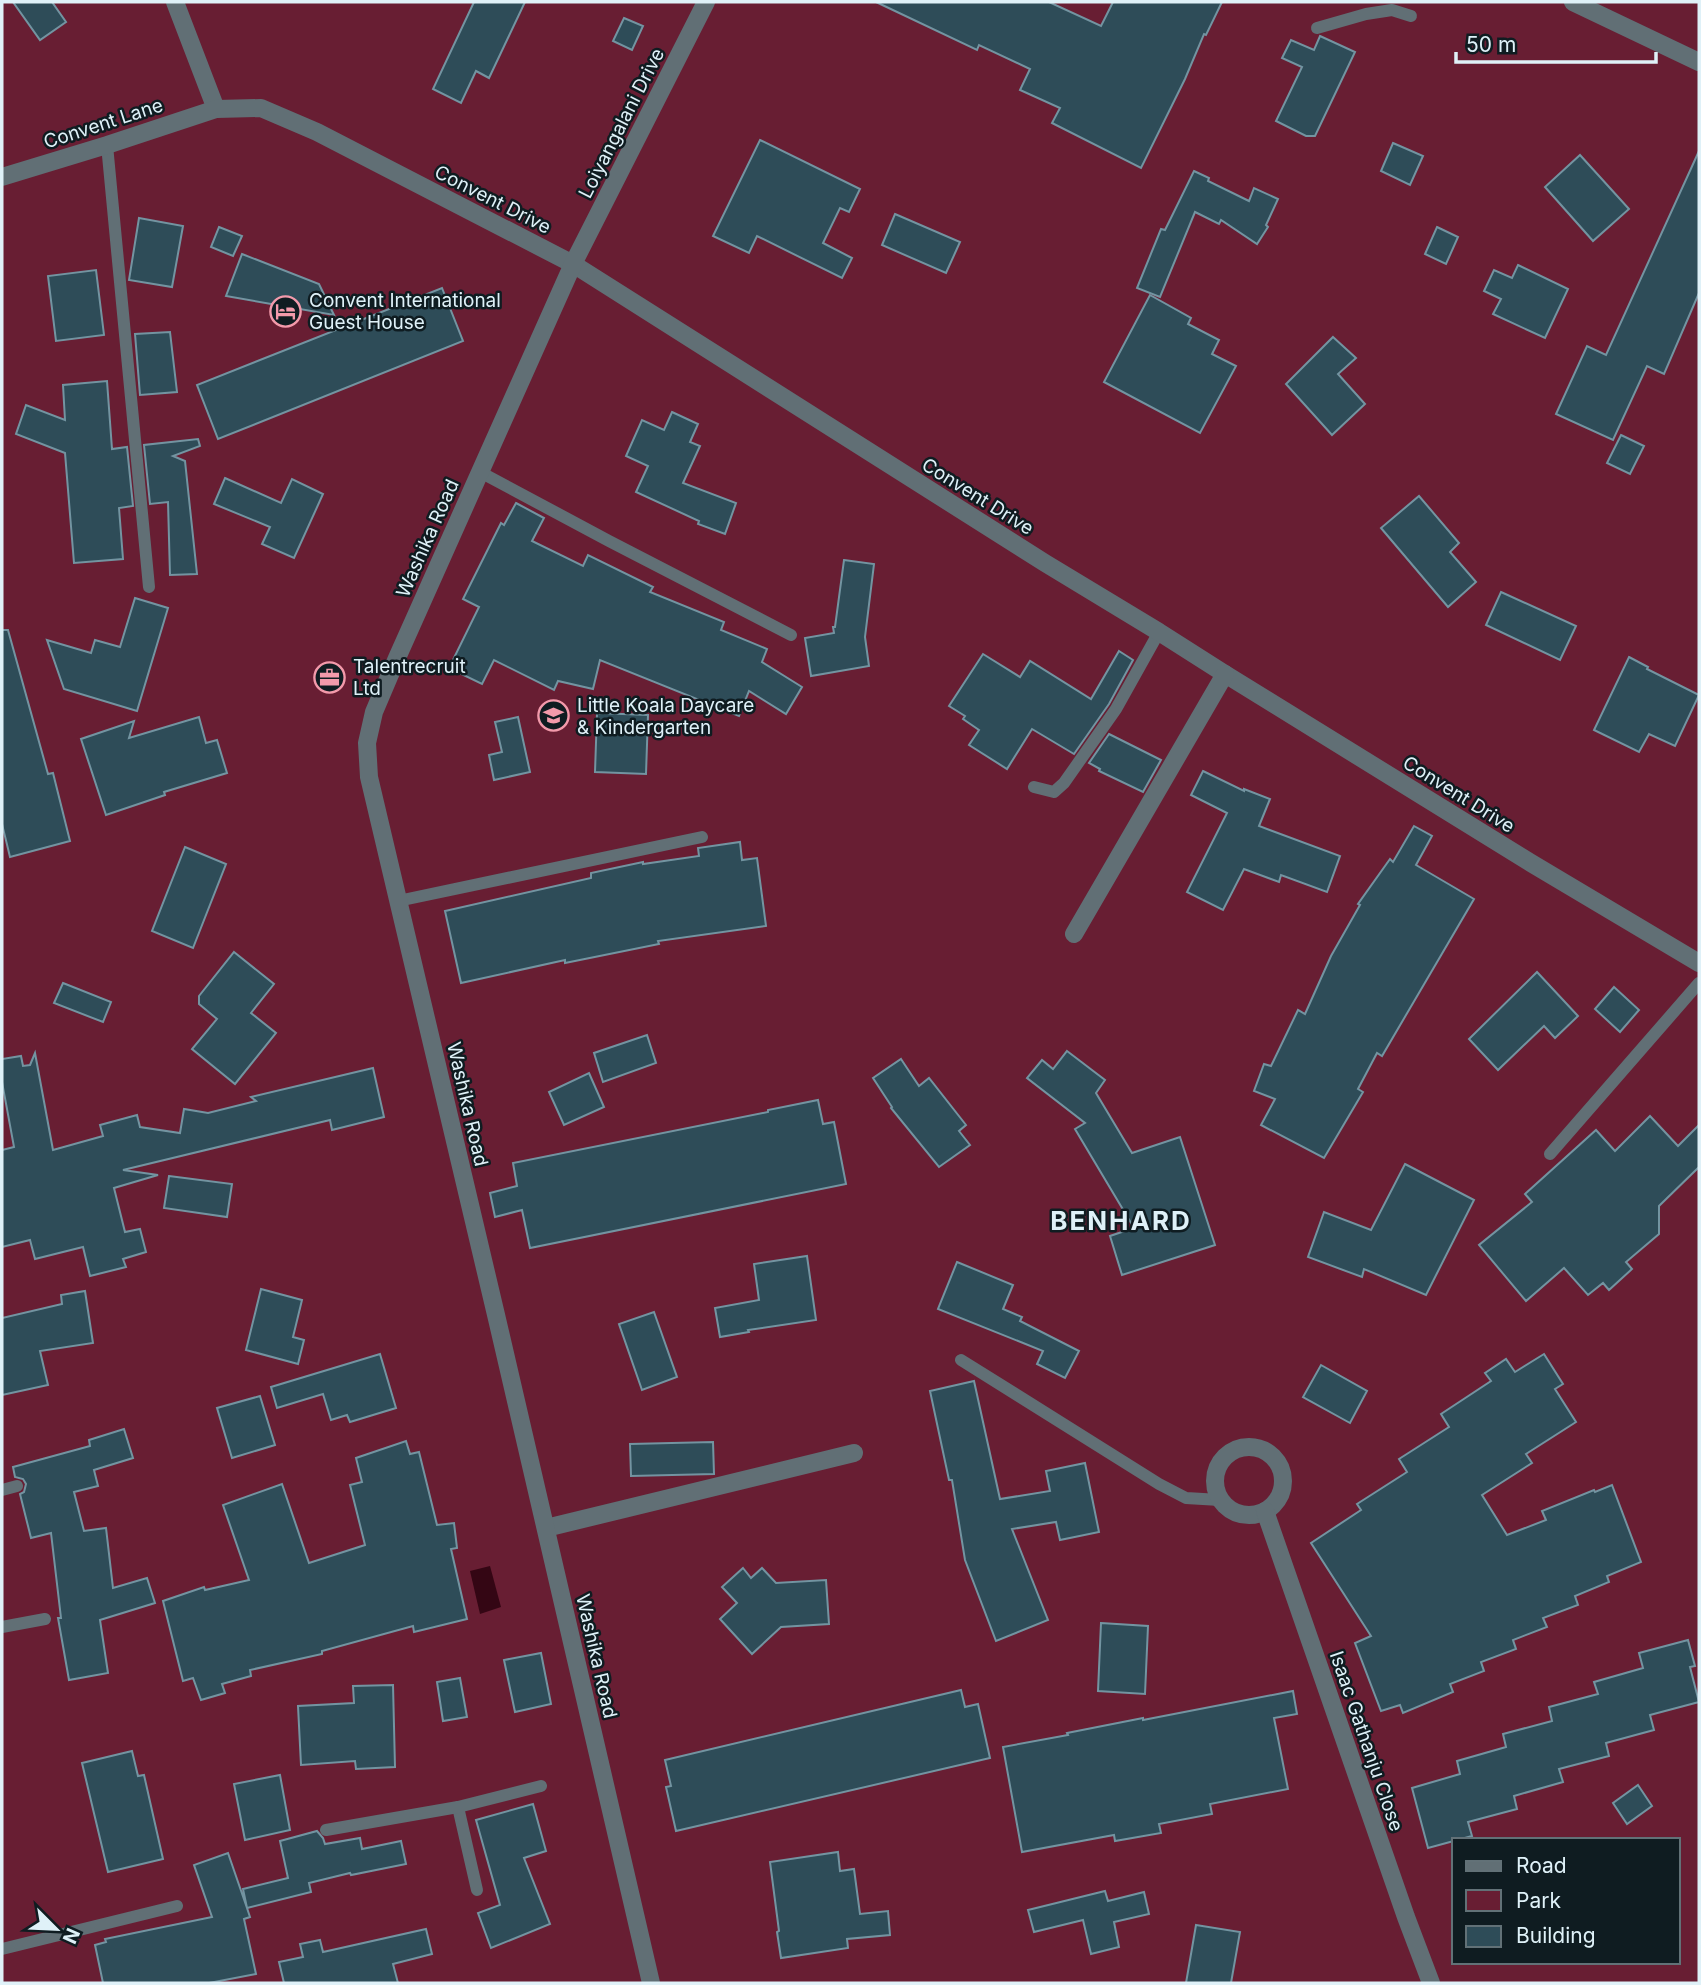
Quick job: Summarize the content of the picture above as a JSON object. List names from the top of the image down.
{
  "streets": {
    "street": [
      "Convent Lane",
      "Loiyangalani Drive",
      "Convent Drive",
      "Washika Road",
      "Isaac Gathanju Close"
    ]
  },
  "crossings": [
    ["Convent Lane", "Convent Drive"],
    ["Loiyangalani Drive", "Convent Drive"],
    ["Loiyangalani Drive", "Washika Road"],
    ["Convent Drive", "Washika Road"]
  ],
  "districts": ["BENHARD"],
  "places": {
    "hotel": ["Convent International Guest House"],
    "office": ["Talentrecruit Ltd"],
    "school or university": ["Little Koala Daycare & Kindergarten"]
  },
  "legend": ["Road", "Park", "Building"],
  "scale_bar": "50 m",
  "north": "bottom right"
}
